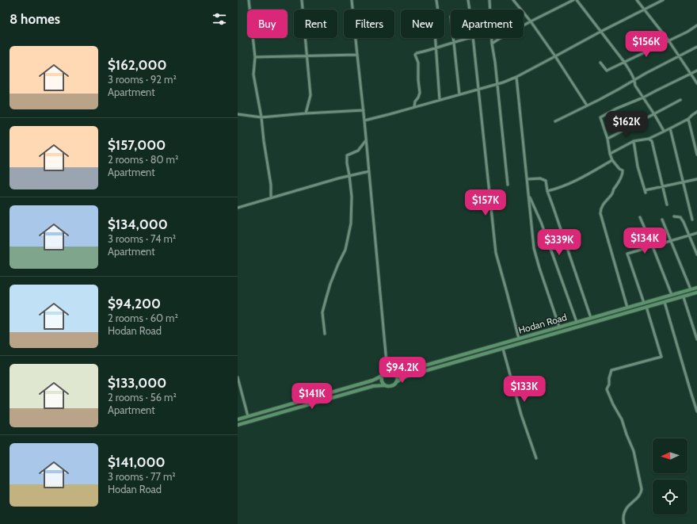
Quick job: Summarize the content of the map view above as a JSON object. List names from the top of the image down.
{
  "streets": {
    "main road": ["Hodan Road"]
  },
  "north": "left",
  "page": {
    "heading": "8 homes",
    "chip": [
      "Buy",
      "Rent",
      "Filters",
      "New",
      "Apartment"
    ],
    "price": [
      "$156K",
      "$162K",
      "$157K",
      "$134K",
      "$339K",
      "$94.2K",
      "$133K",
      "$141K"
    ],
    "list": [
      {
        "name": "$162,000",
        "note": "3 rooms · 92 m² · Apartment"
      },
      {
        "name": "$157,000",
        "note": "2 rooms · 80 m² · Apartment"
      },
      {
        "name": "$134,000",
        "note": "3 rooms · 74 m² · Apartment"
      },
      {
        "name": "$94,200",
        "note": "2 rooms · 60 m² · Hodan Road"
      },
      {
        "name": "$133,000",
        "note": "2 rooms · 56 m² · Apartment"
      },
      {
        "name": "$141,000",
        "note": "3 rooms · 77 m² · Hodan Road"
      }
    ]
  }
}
